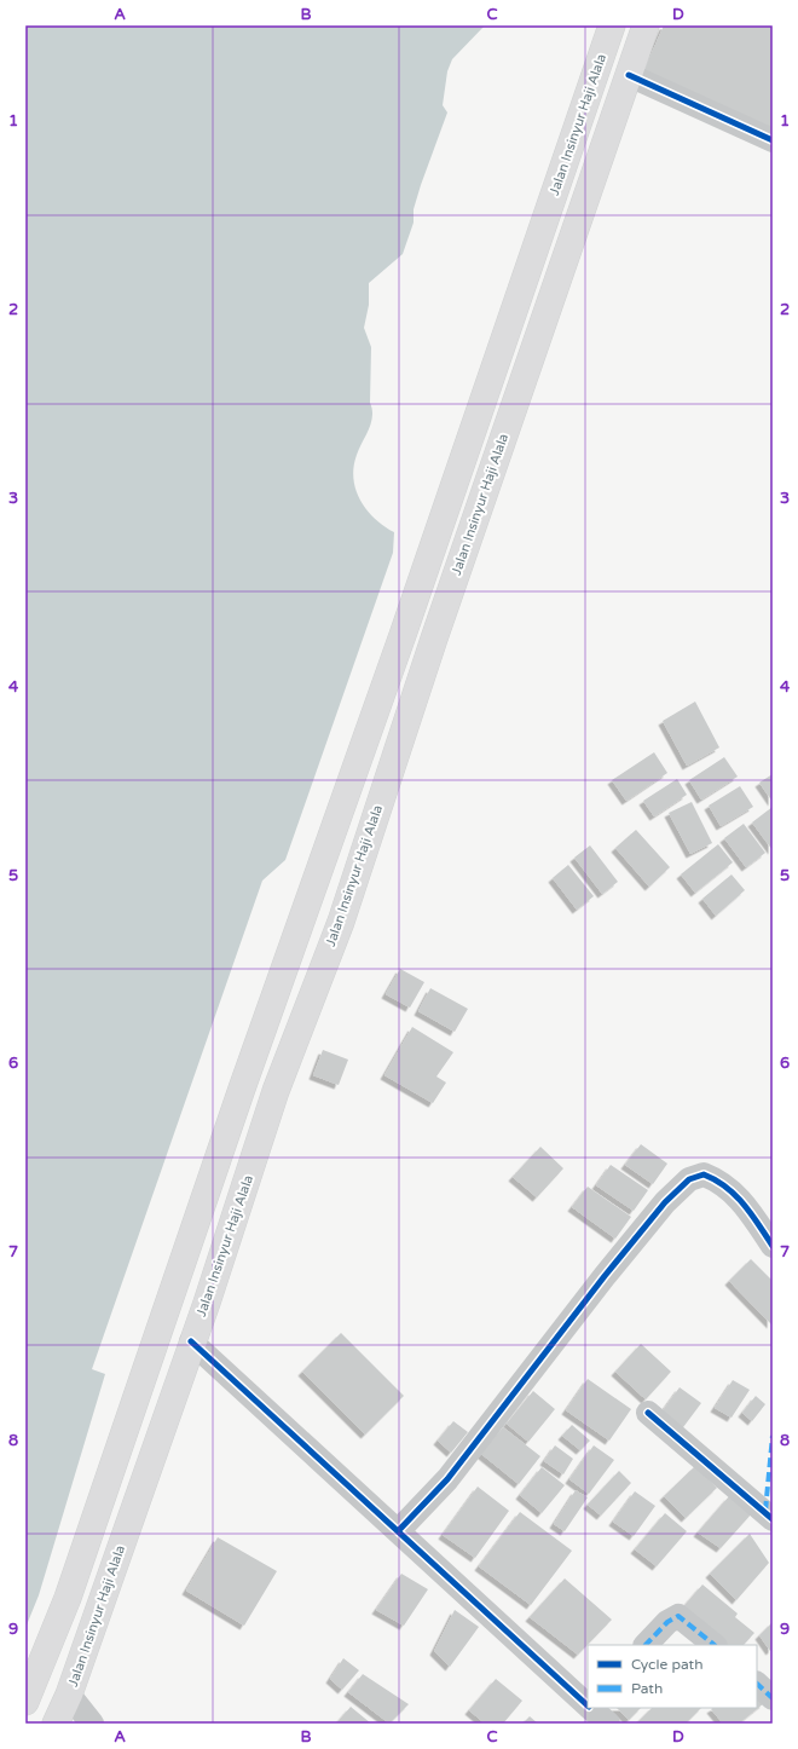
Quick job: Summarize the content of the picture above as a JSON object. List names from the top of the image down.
{
  "streets": {
    "main road": ["Jalan Insinyur Haji Alala"]
  },
  "legend": ["Cycle path", "Path"],
  "grid": {
    "columns": [
      "A",
      "B",
      "C",
      "D"
    ],
    "rows": [
      "1",
      "2",
      "3",
      "4",
      "5",
      "6",
      "7",
      "8",
      "9"
    ]
  }
}
